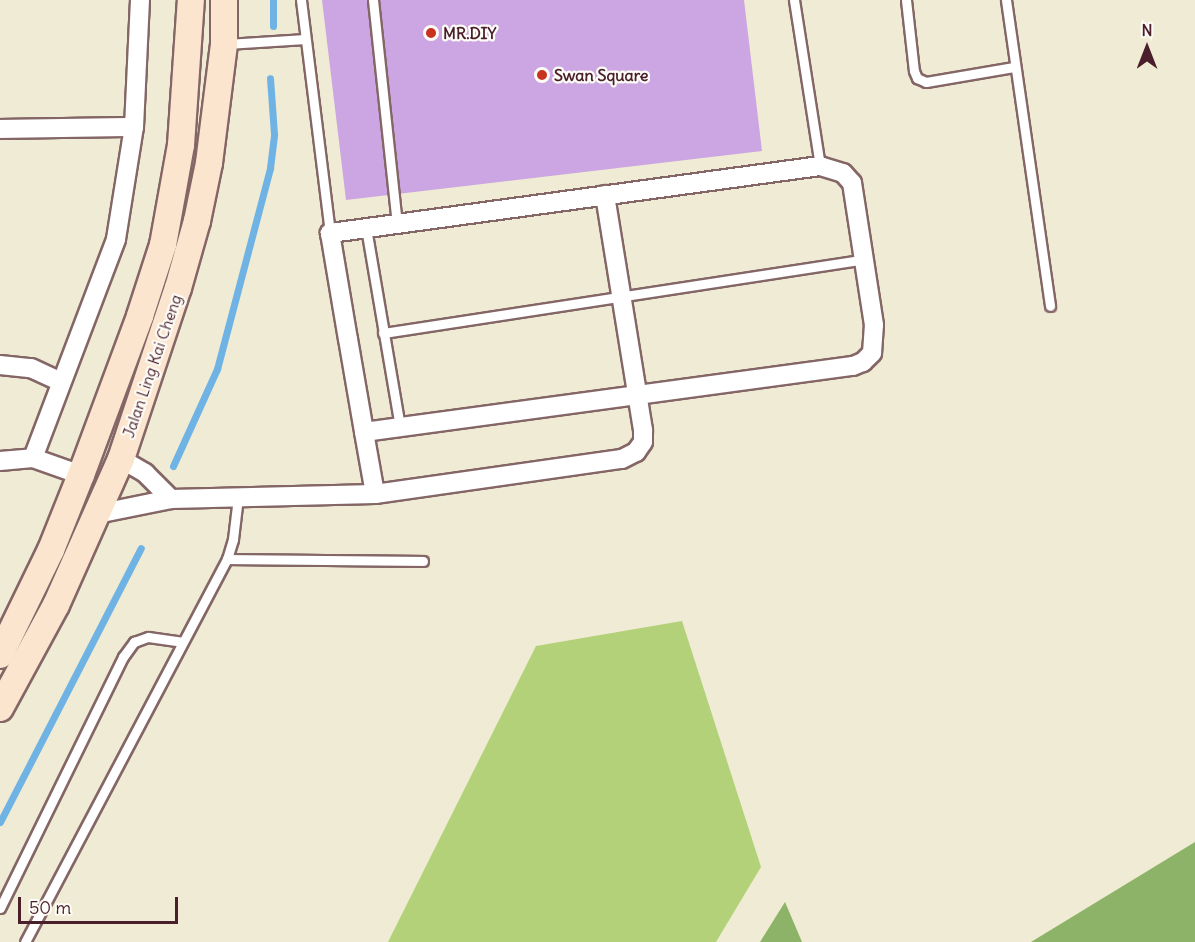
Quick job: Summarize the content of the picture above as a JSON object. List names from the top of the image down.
{
  "streets": {
    "street": ["Jalan Ling Kai Cheng"]
  },
  "places": ["MR.DIY", "Swan Square"],
  "scale_bar": "50 m",
  "north": "top"
}
